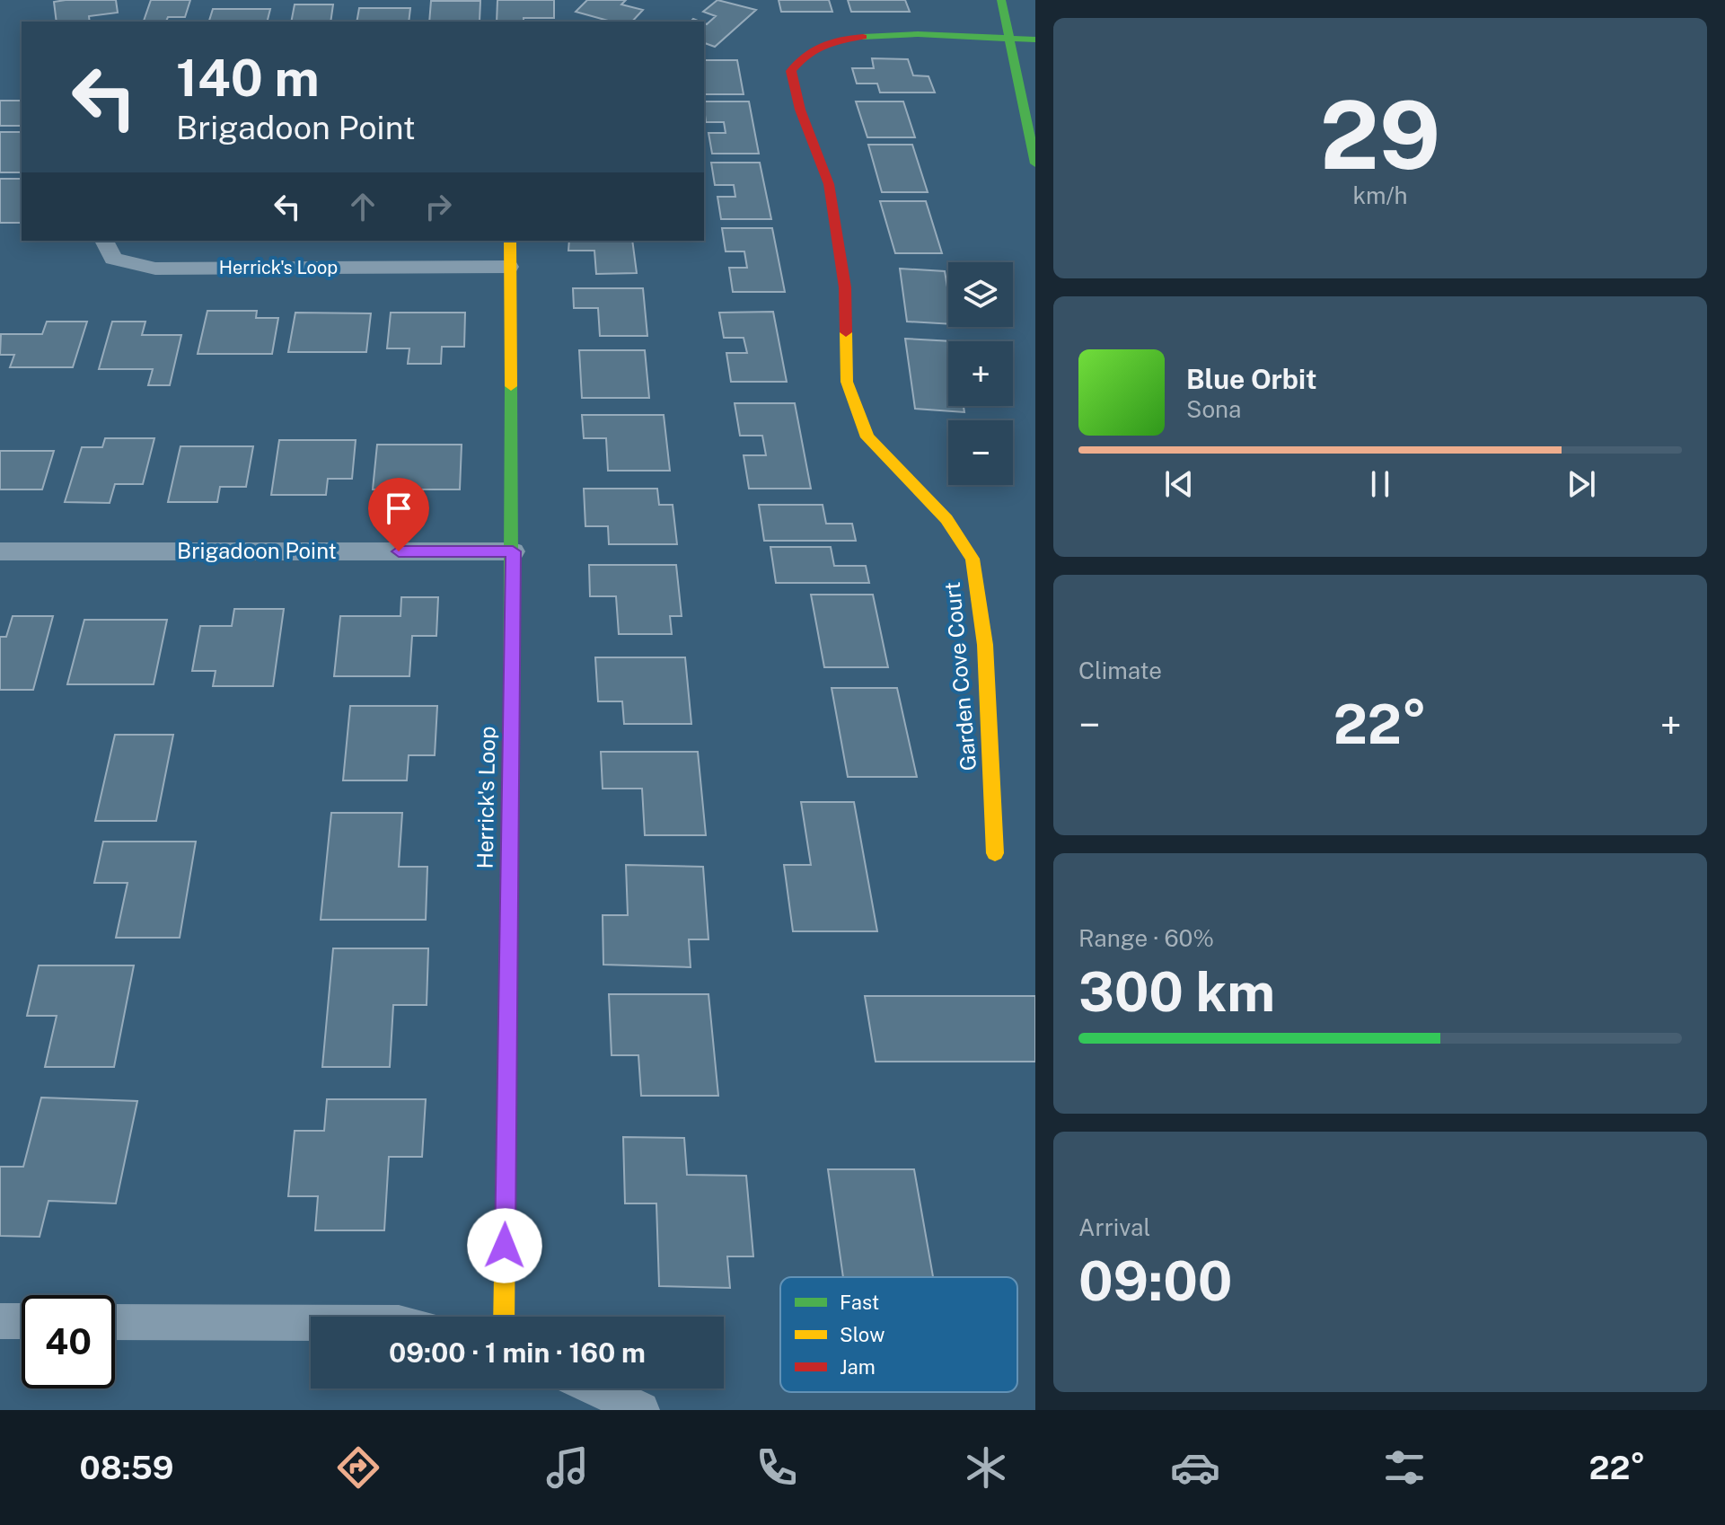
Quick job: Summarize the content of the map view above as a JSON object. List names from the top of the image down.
{
  "streets": {
    "street": ["Herrick's Loop", "Brigadoon Point", "Garden Cove Court"]
  },
  "crossings": [
    ["Herrick's Loop", "Brigadoon Point"]
  ],
  "legend": ["Fast", "Slow", "Jam"],
  "page": {
    "tile": [
      ["29", "km/h"],
      "Climate",
      ["Range · 60%", "300 km"],
      ["Arrival", "09:00"]
    ],
    "turn": ["140 m", "Brigadoon Point"],
    "map_buttons": ["+", "−"],
    "song": ["Blue Orbit", "Sona"],
    "heat": ["−", "22°", "+"],
    "limit": "40",
    "trip": "09:00 · 1 min · 160 m",
    "tabs": ["08:59", "22°"]
  }
}
